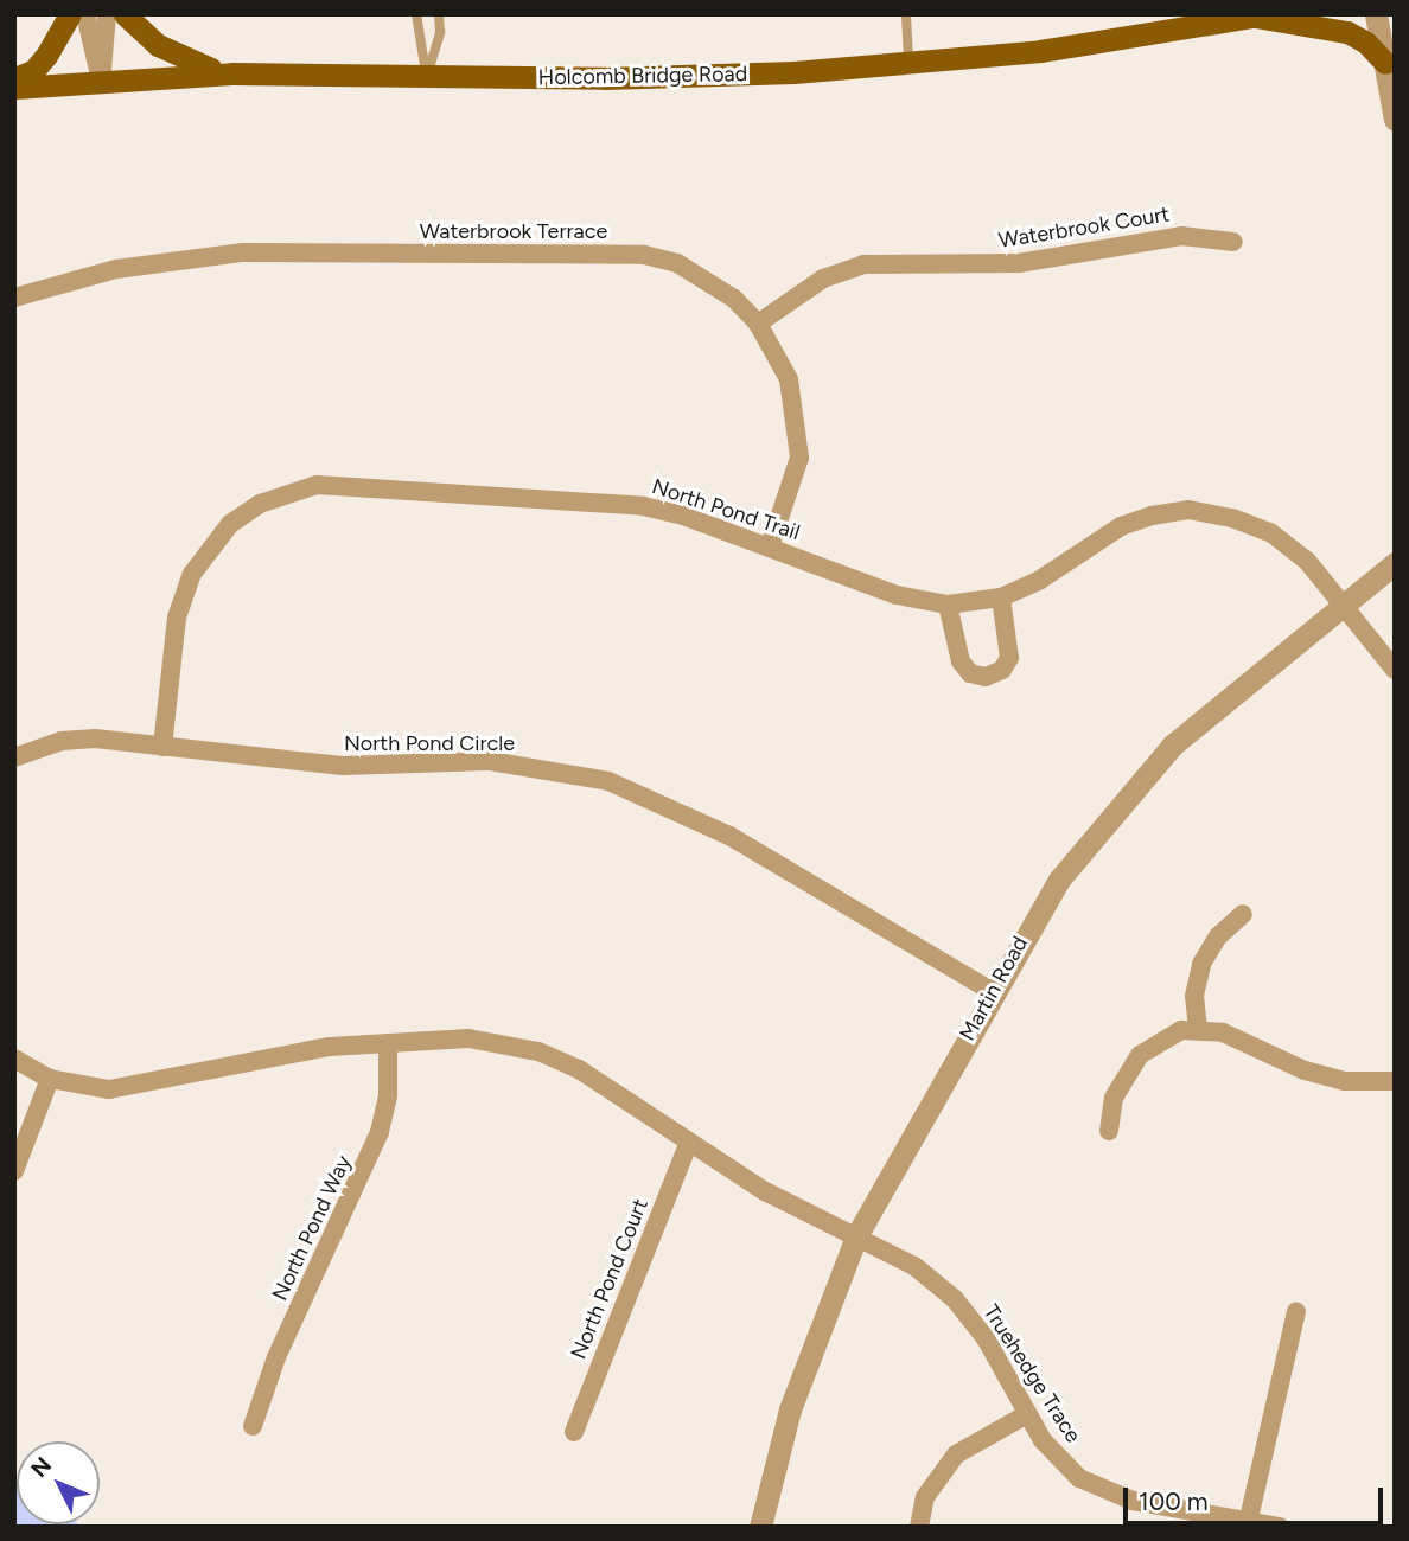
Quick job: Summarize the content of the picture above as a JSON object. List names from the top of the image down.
{
  "streets": {
    "main road": ["Holcomb Bridge Road"],
    "street": [
      "Waterbrook Court",
      "Waterbrook Terrace",
      "North Pond Trail",
      "North Pond Circle",
      "Martin Road",
      "North Pond Way",
      "North Pond Court",
      "Truehedge Trace"
    ]
  },
  "crossings": [
    ["Waterbrook Court", "Waterbrook Terrace"],
    ["Waterbrook Terrace", "North Pond Trail"],
    ["North Pond Trail", "North Pond Circle"],
    ["North Pond Trail", "Martin Road"],
    ["North Pond Circle", "Martin Road"],
    ["Martin Road", "Truehedge Trace"]
  ],
  "scale_bar": "100 m",
  "north": "top left"
}
